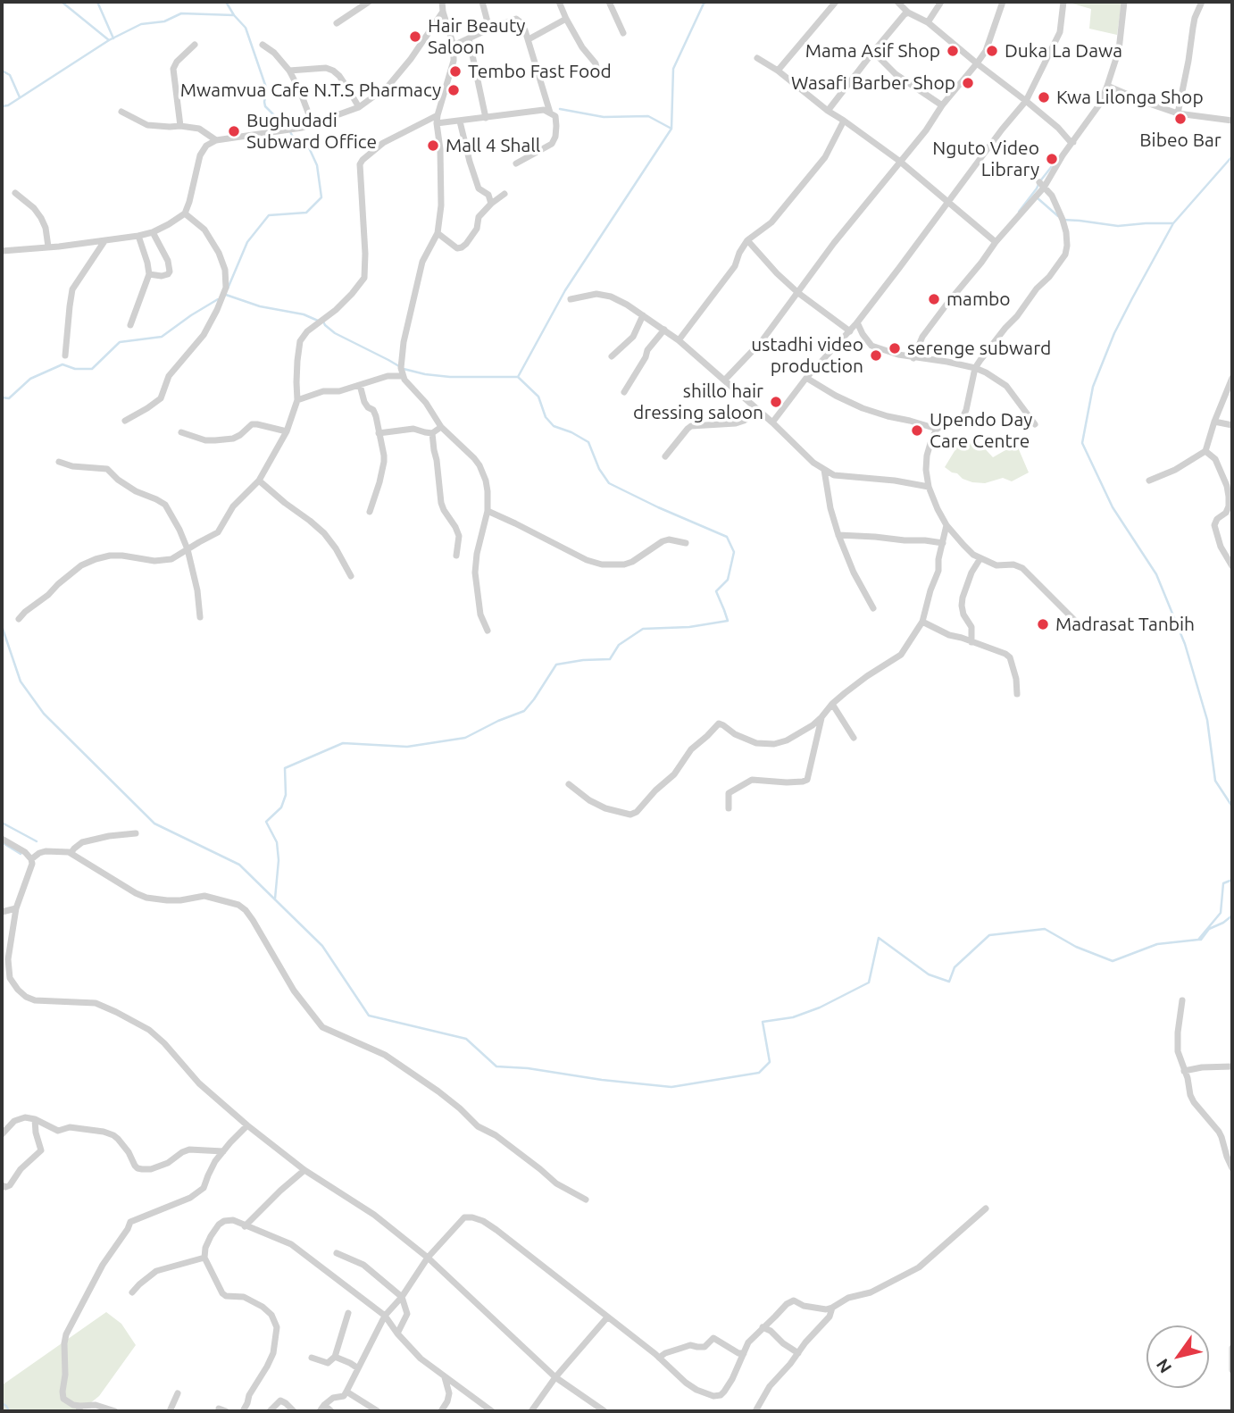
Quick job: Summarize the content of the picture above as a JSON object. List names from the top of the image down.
{
  "places": [
    "Hair Beauty Saloon",
    "Mama Asif Shop",
    "Duka La Dawa",
    "Tembo Fast Food",
    "Wasafi Barber Shop",
    "Mwamvua Cafe N.T.S Pharmacy",
    "Kwa Lilonga Shop",
    "Bibeo Bar",
    "Bughudadi Subward Office",
    "Mall 4 Shall",
    "Nguto Video Library",
    "mambo",
    "serenge subward",
    "ustadhi video production",
    "shillo hair dressing saloon",
    "Upendo Day Care Centre",
    "Madrasat Tanbih"
  ],
  "north": "bottom left"
}
